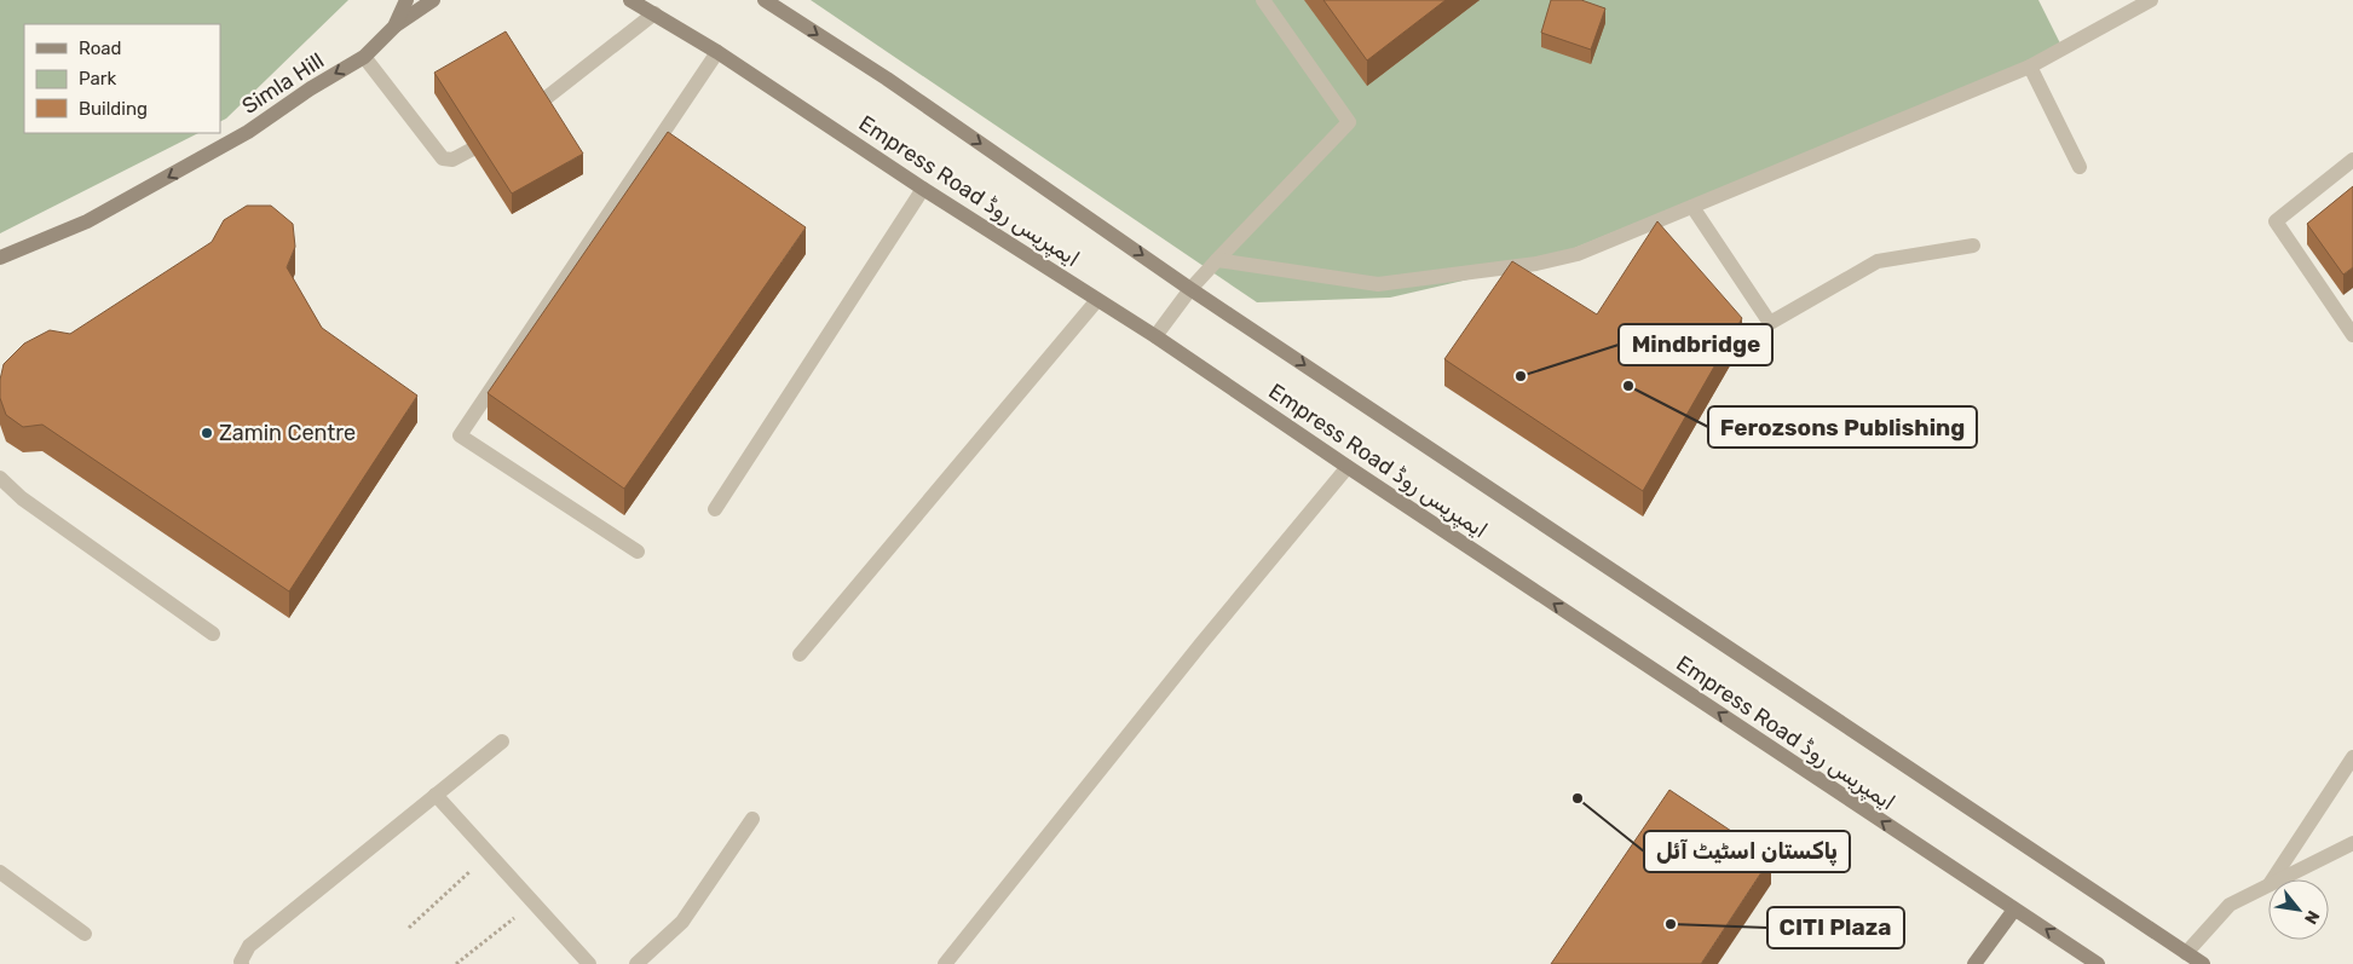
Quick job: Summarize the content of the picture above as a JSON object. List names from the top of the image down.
{
  "streets": {
    "main road": ["Simla Hill", "Empress Road ایمپریس روڈ"]
  },
  "one_way": ["Simla Hill"],
  "places": [
    "Mindbridge",
    "Ferozsons Publishing",
    "Zamin Centre",
    "پاکستان اسٹیٹ آئل",
    "CITI Plaza"
  ],
  "legend": ["Road", "Park", "Building"],
  "north": "bottom right"
}
